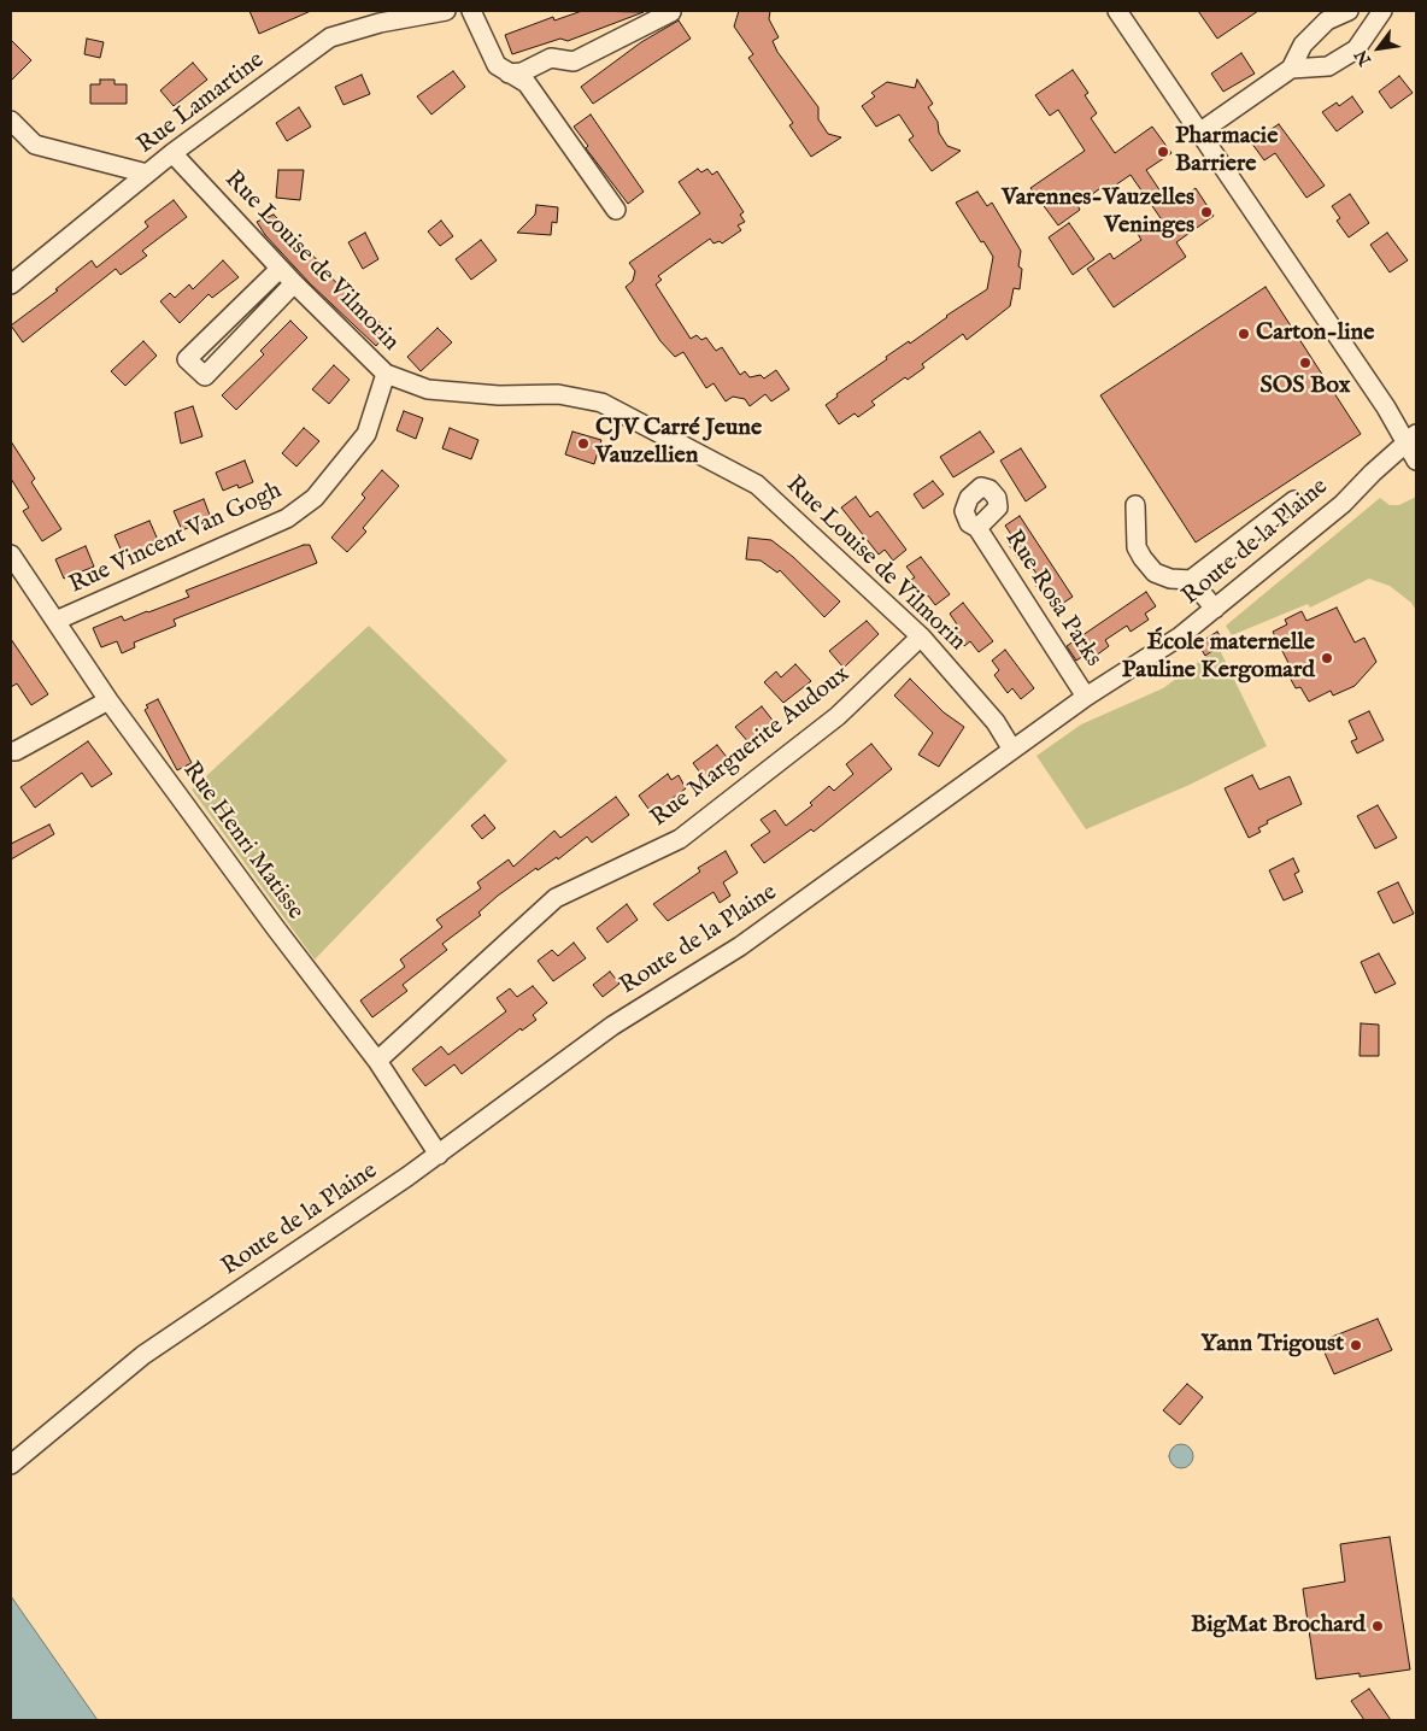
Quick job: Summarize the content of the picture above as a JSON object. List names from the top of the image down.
{
  "streets": {
    "street": [
      "Rue Lamartine",
      "Rue Louise de Vilmorin",
      "Rue Vincent Van Gogh",
      "Route de la Plaine",
      "Rue Rosa Parks",
      "Rue Marguerite Audoux",
      "Rue Henri Matisse"
    ]
  },
  "crossings": [
    ["Rue Lamartine", "Rue Louise de Vilmorin"],
    ["Rue Louise de Vilmorin", "Rue Vincent Van Gogh"],
    ["Rue Louise de Vilmorin", "Route de la Plaine"],
    ["Rue Louise de Vilmorin", "Rue Marguerite Audoux"],
    ["Rue Vincent Van Gogh", "Rue Henri Matisse"],
    ["Route de la Plaine", "Rue Rosa Parks"],
    ["Route de la Plaine", "Rue Henri Matisse"],
    ["Rue Marguerite Audoux", "Rue Henri Matisse"]
  ],
  "places": [
    "Pharmacie Barriere",
    "Varennes-Vauzelles Veninges",
    "Carton-line",
    "SOS Box",
    "CJV Carré Jeune Vauzellien",
    "École maternelle Pauline Kergomard",
    "Yann Trigoust",
    "BigMat Brochard"
  ],
  "north": "bottom left"
}
